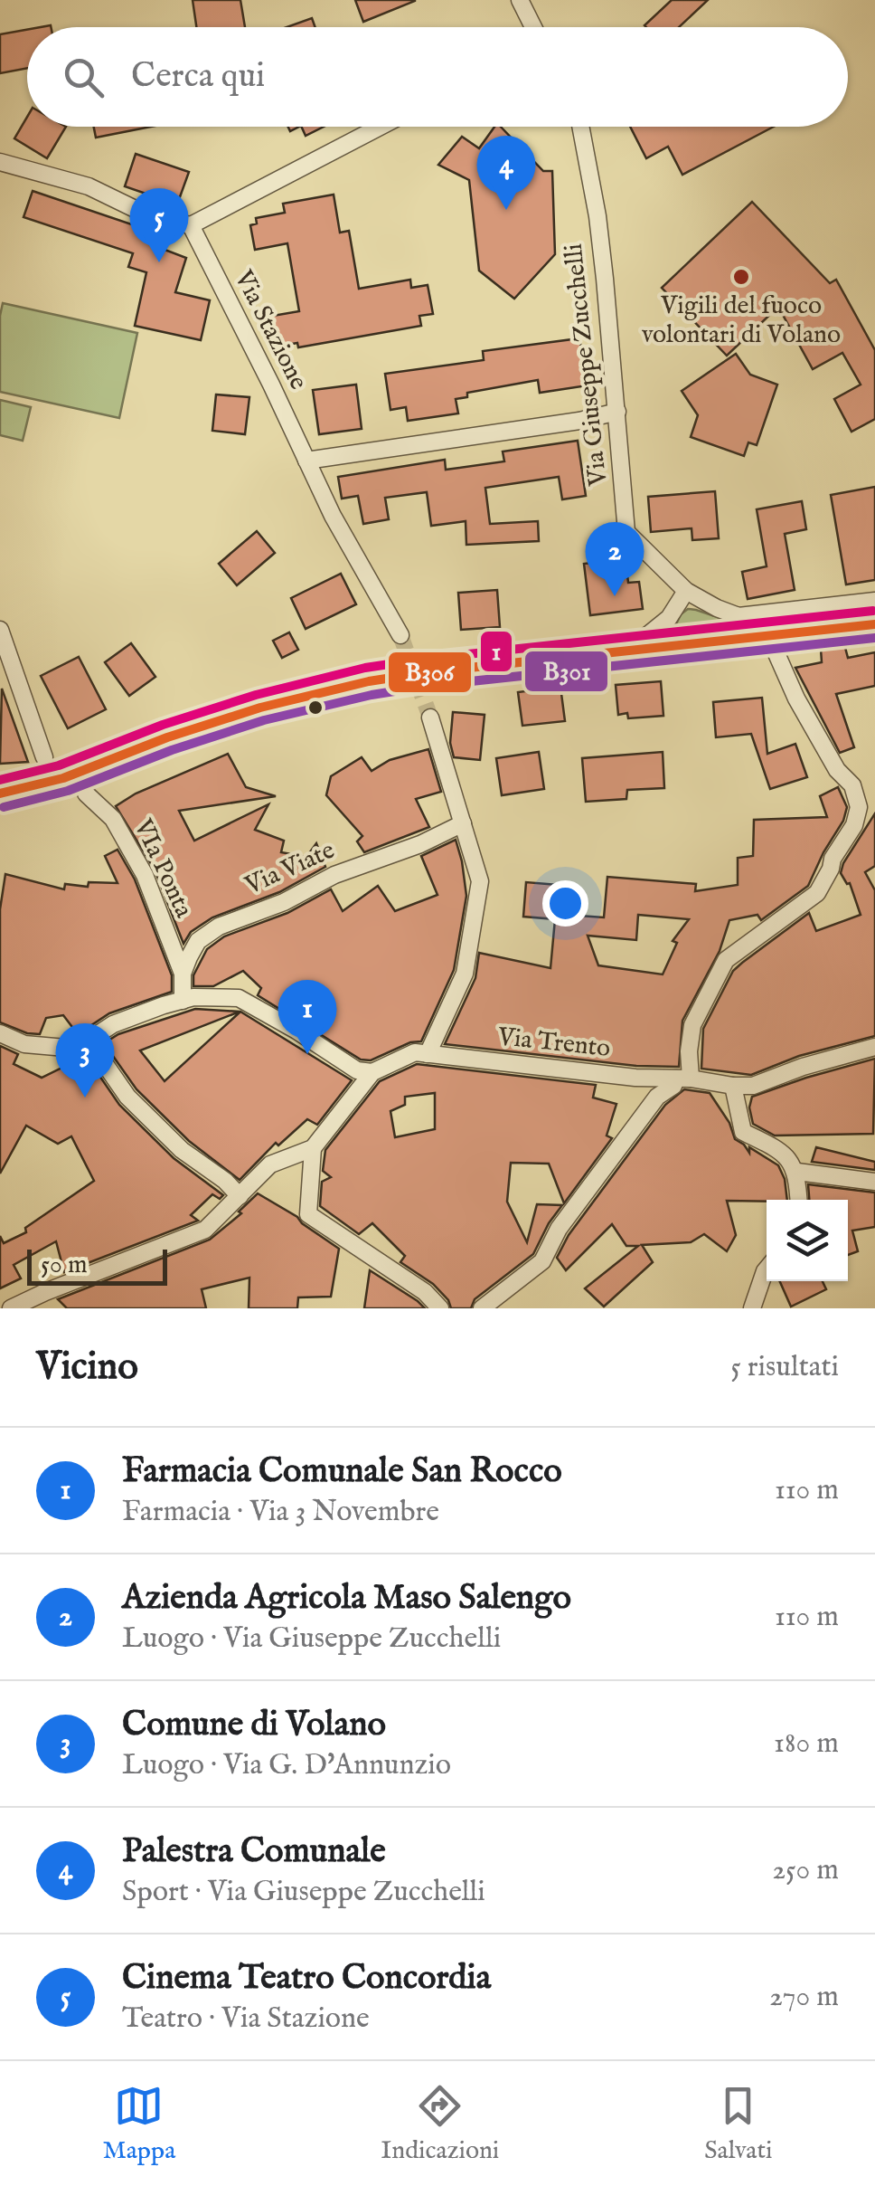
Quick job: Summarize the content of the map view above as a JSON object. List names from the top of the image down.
{
  "streets": {
    "street": [
      "Via Stazione",
      "Via Giuseppe Zucchelli",
      "VIa Ponta",
      "Via Viate",
      "Via Trento"
    ]
  },
  "crossings": [
    ["VIa Ponta", "Via Viate"]
  ],
  "places": ["Vigili del fuoco volontari di Volano"],
  "lines": ["transit line 1", "transit line B306", "transit line B301"],
  "scale_bar": "50 m",
  "page": {
    "search": "Cerca qui",
    "pins": [
      "4",
      "5",
      "2",
      "1",
      "3"
    ],
    "scale": "50 m",
    "heading": ["Vicino", "5 risultati"],
    "list": [
      {
        "mark": "1",
        "name": "Farmacia Comunale San Rocco",
        "note": "Farmacia · Via 3 Novembre",
        "value": "110 m"
      },
      {
        "mark": "2",
        "name": "Azienda Agricola Maso Salengo",
        "note": "Luogo · Via Giuseppe Zucchelli",
        "value": "110 m"
      },
      {
        "mark": "3",
        "name": "Comune di Volano",
        "note": "Luogo · Via G. D'Annunzio",
        "value": "180 m"
      },
      {
        "mark": "4",
        "name": "Palestra Comunale",
        "note": "Sport · Via Giuseppe Zucchelli",
        "value": "250 m"
      },
      {
        "mark": "5",
        "name": "Cinema Teatro Concordia",
        "note": "Teatro · Via Stazione",
        "value": "270 m"
      }
    ],
    "nav": ["Mappa", "Indicazioni", "Salvati"]
  }
}
